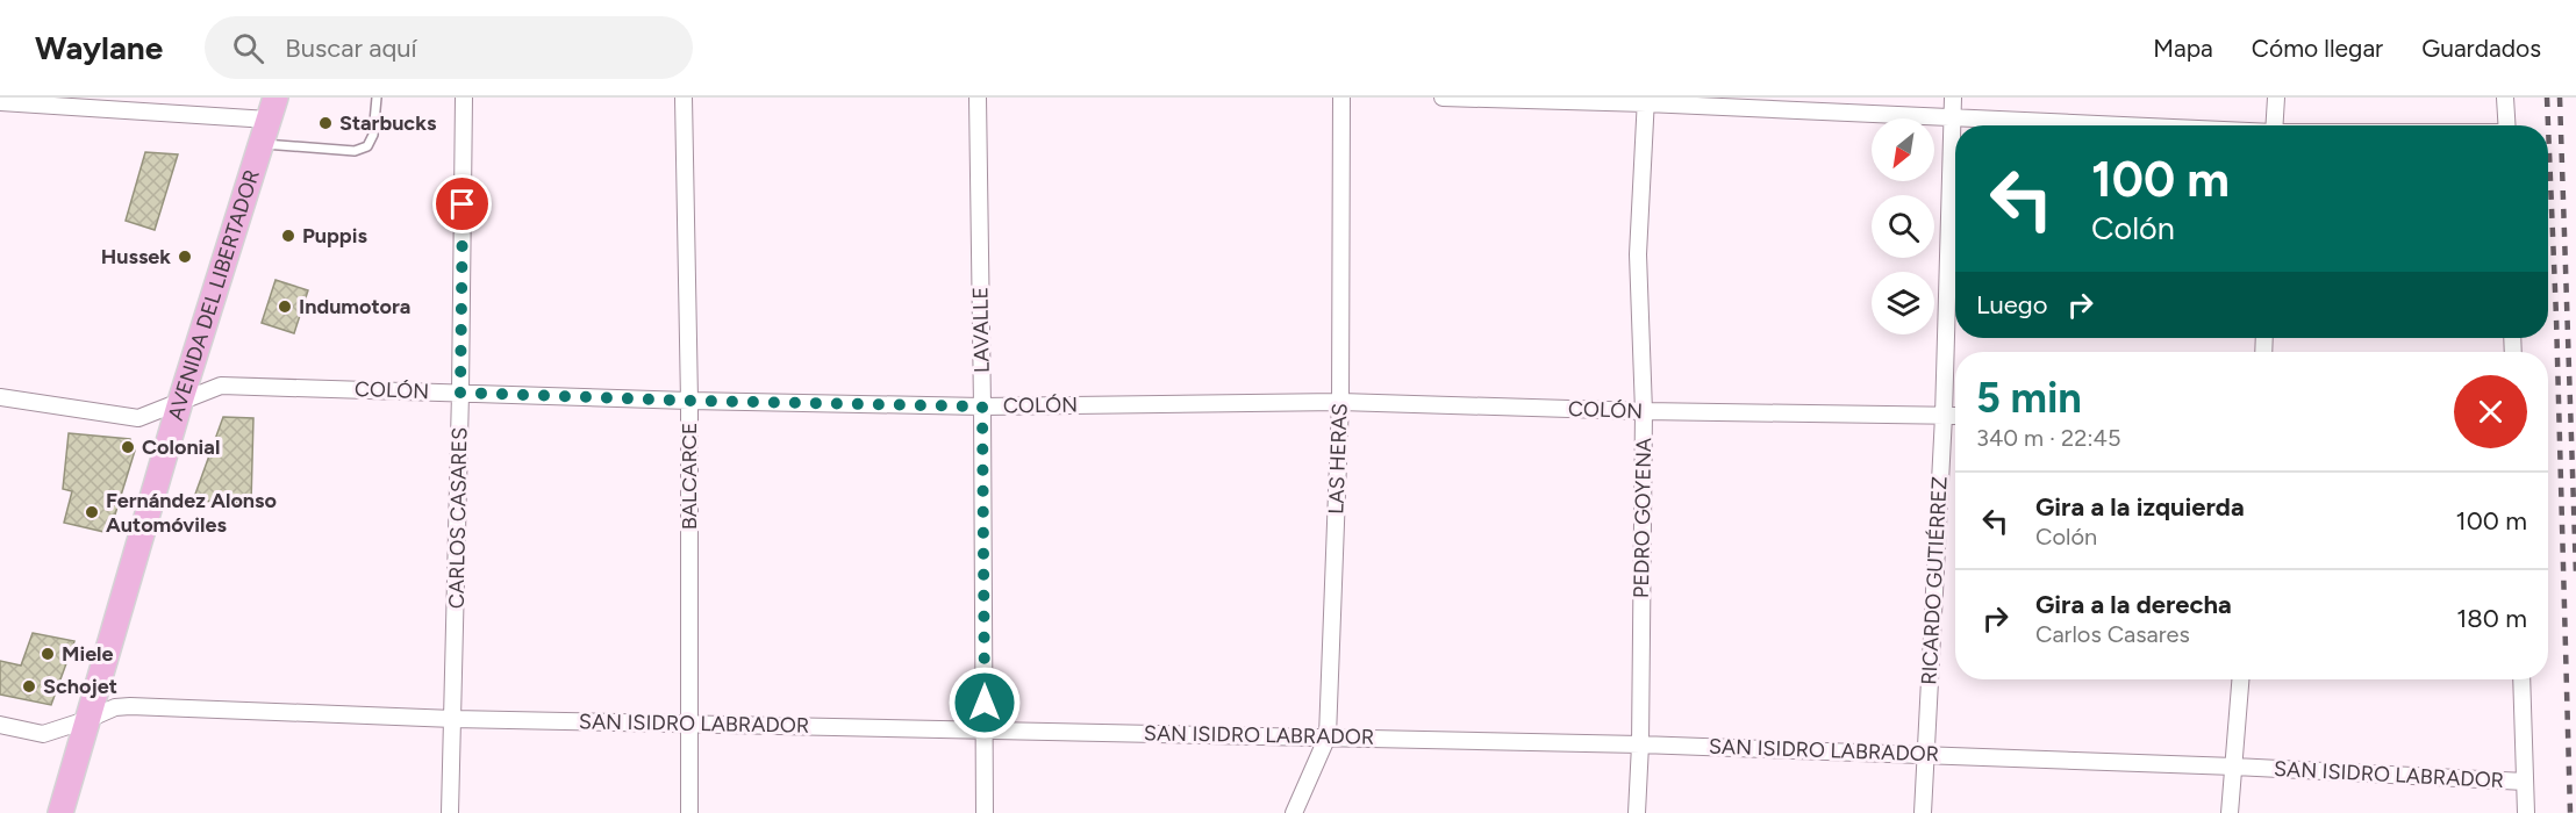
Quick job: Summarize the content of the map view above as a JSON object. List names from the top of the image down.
{
  "streets": {
    "main road": ["AVENIDA DEL LIBERTADOR"],
    "street": [
      "LAVALLE",
      "COLÓN",
      "LAS HERAS",
      "BALCARCE",
      "CARLOS CASARES",
      "PEDRO GOYENA",
      "RICARDO GUTIÉRREZ",
      "SAN ISIDRO LABRADOR"
    ]
  },
  "crossings": [
    ["AVENIDA DEL LIBERTADOR", "COLÓN"],
    ["AVENIDA DEL LIBERTADOR", "SAN ISIDRO LABRADOR"],
    ["LAVALLE", "COLÓN"],
    ["LAVALLE", "SAN ISIDRO LABRADOR"],
    ["COLÓN", "LAS HERAS"],
    ["COLÓN", "BALCARCE"],
    ["COLÓN", "CARLOS CASARES"],
    ["COLÓN", "PEDRO GOYENA"],
    ["COLÓN", "RICARDO GUTIÉRREZ"],
    ["LAS HERAS", "SAN ISIDRO LABRADOR"],
    ["BALCARCE", "SAN ISIDRO LABRADOR"],
    ["CARLOS CASARES", "SAN ISIDRO LABRADOR"],
    ["PEDRO GOYENA", "SAN ISIDRO LABRADOR"],
    ["RICARDO GUTIÉRREZ", "SAN ISIDRO LABRADOR"]
  ],
  "places": [
    "Starbucks",
    "Puppis",
    "Hussek",
    "Indumotora",
    "Colonial",
    "Fernández Alonso Automóviles",
    "Miele",
    "Schojet"
  ],
  "north": "bottom left",
  "page": {
    "header": "Waylane",
    "search": "Buscar aquí",
    "nav": ["Mapa", "Cómo llegar", "Guardados"],
    "turn": ["100 m", "Colón"],
    "then": "Luego",
    "heading": ["5 min", "340 m · 22:45"],
    "list": [
      {
        "name": "Gira a la izquierda",
        "note": "Colón",
        "value": "100 m"
      },
      {
        "name": "Gira a la derecha",
        "note": "Carlos Casares",
        "value": "180 m"
      }
    ]
  }
}
